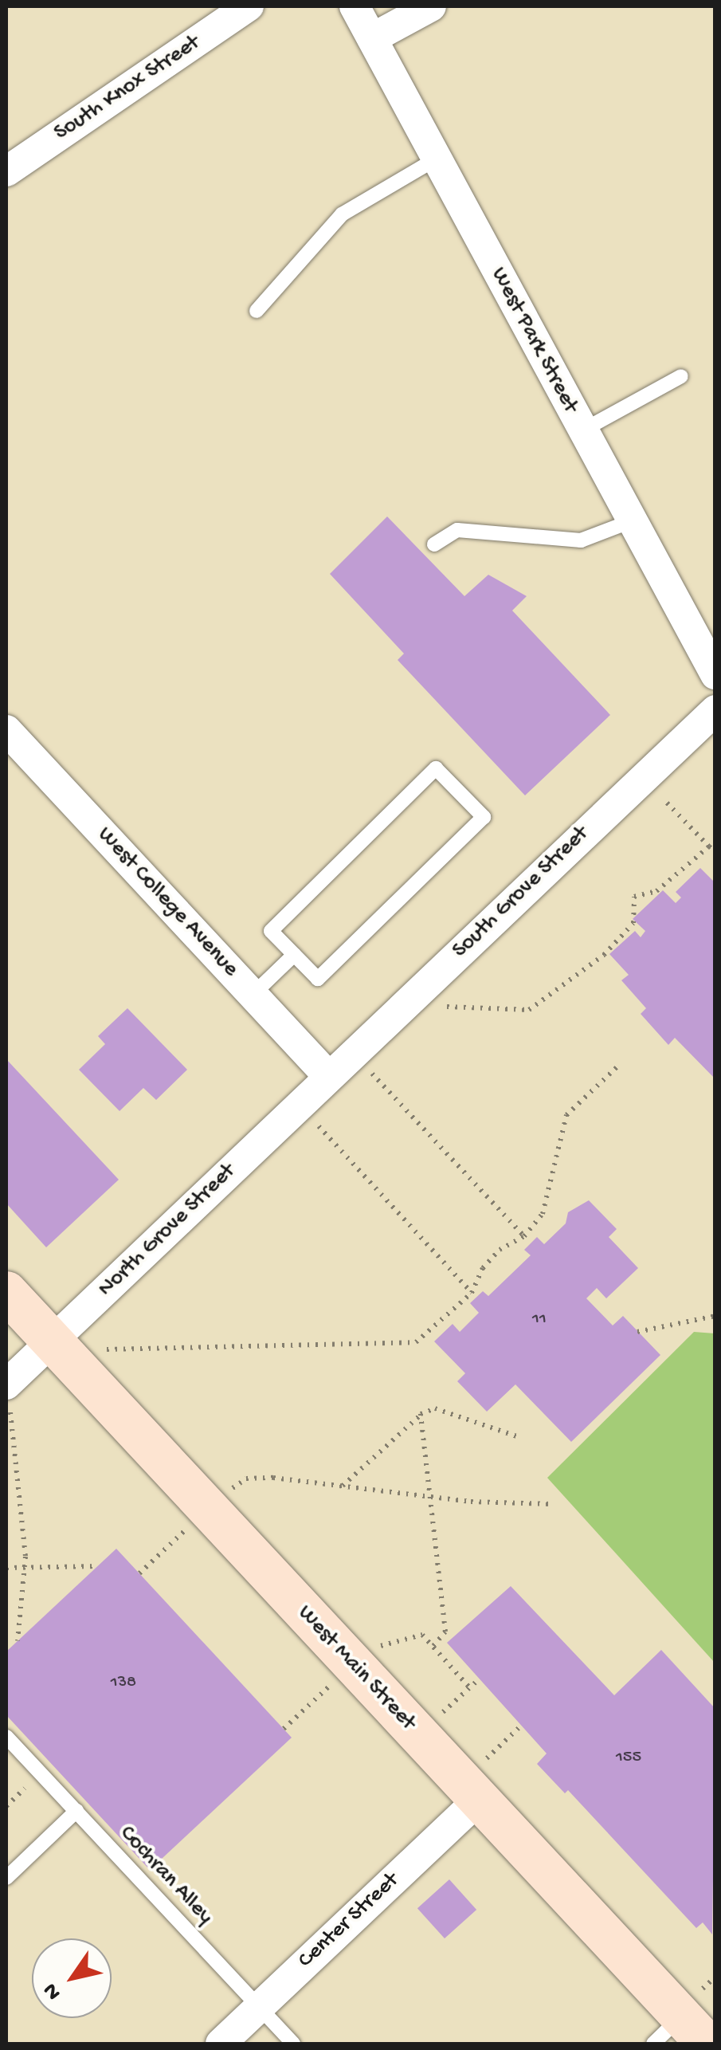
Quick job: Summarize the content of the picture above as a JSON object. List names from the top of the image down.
{
  "streets": {
    "main road": ["West Main Street"],
    "street": [
      "South Knox Street",
      "West Park Street",
      "South Grove Street",
      "West College Avenue",
      "North Grove Street",
      "Center Street"
    ],
    "lane": ["Cochran Alley"]
  },
  "crossings": [
    ["South Grove Street", "West College Avenue"],
    ["South Grove Street", "North Grove Street"],
    ["West College Avenue", "North Grove Street"],
    ["North Grove Street", "West Main Street"],
    ["West Main Street", "Center Street"],
    ["Cochran Alley", "Center Street"]
  ],
  "house_numbers": ["11", "138", "155"],
  "north": "bottom left"
}
